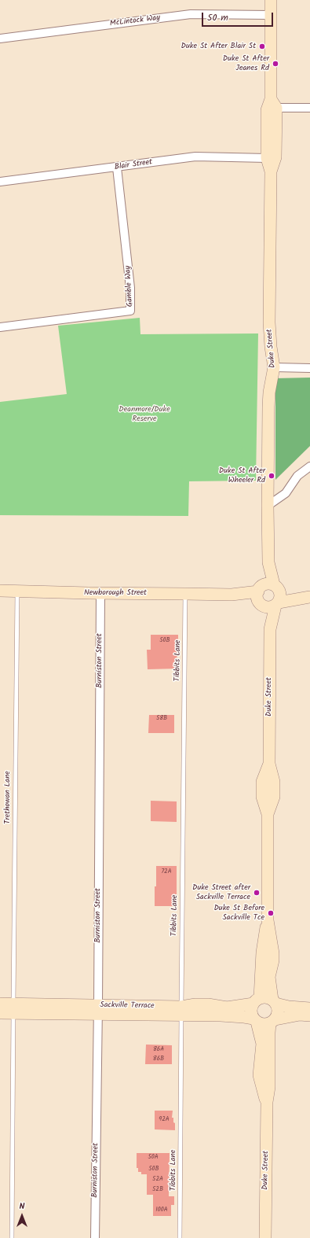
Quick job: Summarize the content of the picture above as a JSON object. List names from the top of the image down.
{
  "streets": {
    "main road": ["Duke Street", "Newborough Street", "Sackville Terrace"],
    "street": [
      "McLintock Way",
      "Blair Street",
      "Gamble Way",
      "Burniston Street"
    ],
    "lane": ["Tibbits Lane", "Trethowan Lane"]
  },
  "crossings": [
    ["McLintock Way", "Duke Street"],
    ["Blair Street", "Gamble Way"],
    ["Blair Street", "Duke Street"],
    ["Duke Street", "Newborough Street"],
    ["Duke Street", "Sackville Terrace"],
    ["Newborough Street", "Burniston Street"],
    ["Newborough Street", "Tibbits Lane"],
    ["Newborough Street", "Trethowan Lane"],
    ["Burniston Street", "Sackville Terrace"],
    ["Tibbits Lane", "Sackville Terrace"],
    ["Trethowan Lane", "Sackville Terrace"]
  ],
  "parks": ["Deanmore/Duke Reserve"],
  "places": [
    "Duke St After Blair St",
    "Duke St After Jeanes Rd",
    "Duke St After Wheeler Rd",
    "Duke Street after Sackville Terrace",
    "Duke St Before Sackville Tce"
  ],
  "house_numbers": [
    "50B",
    "58B",
    "72A",
    "86A",
    "86B",
    "92A",
    "50A",
    "50B",
    "52A",
    "52B",
    "100A"
  ],
  "scale_bar": "50 m",
  "north": "top"
}
